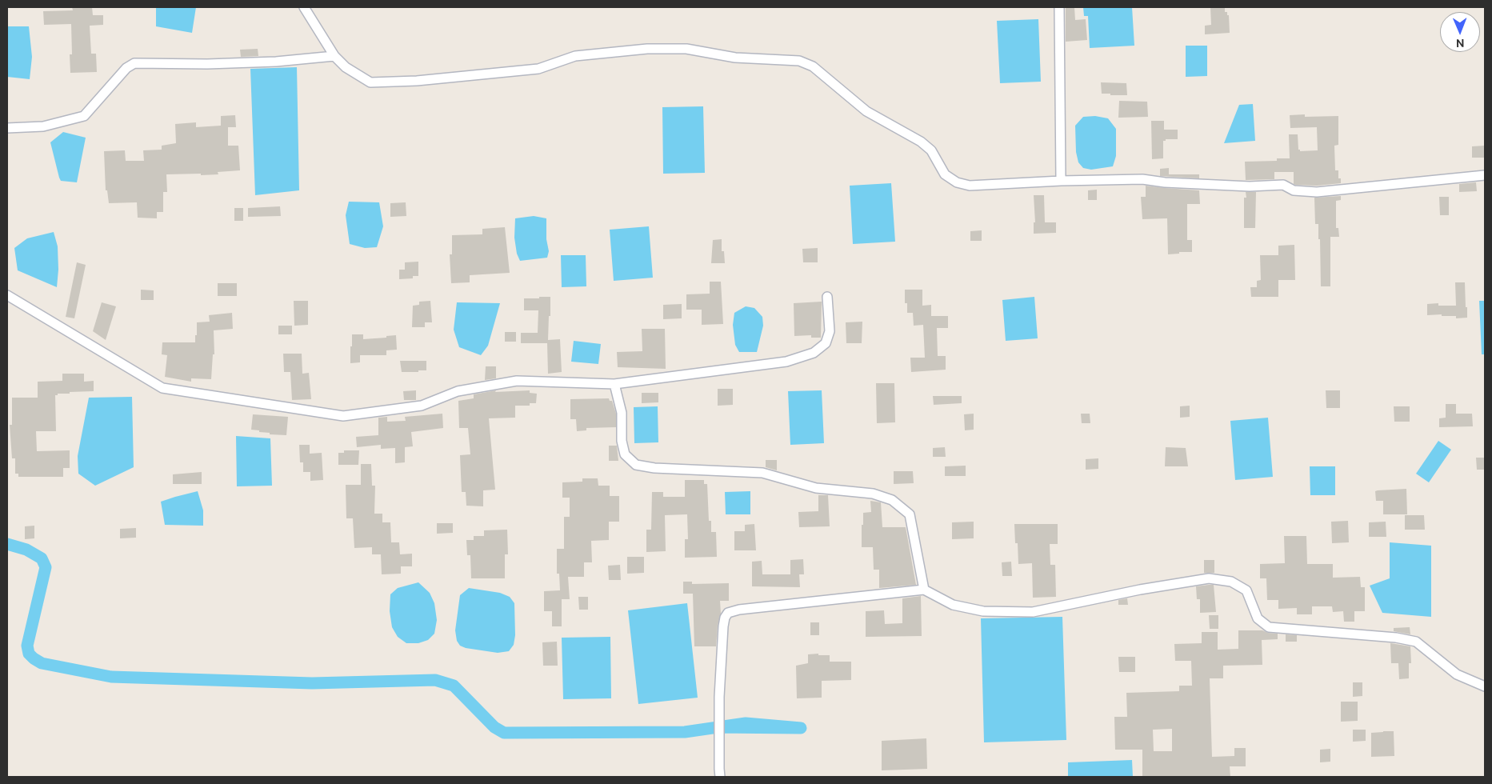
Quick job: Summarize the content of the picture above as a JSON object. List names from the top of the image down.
{
  "north": "bottom"
}
